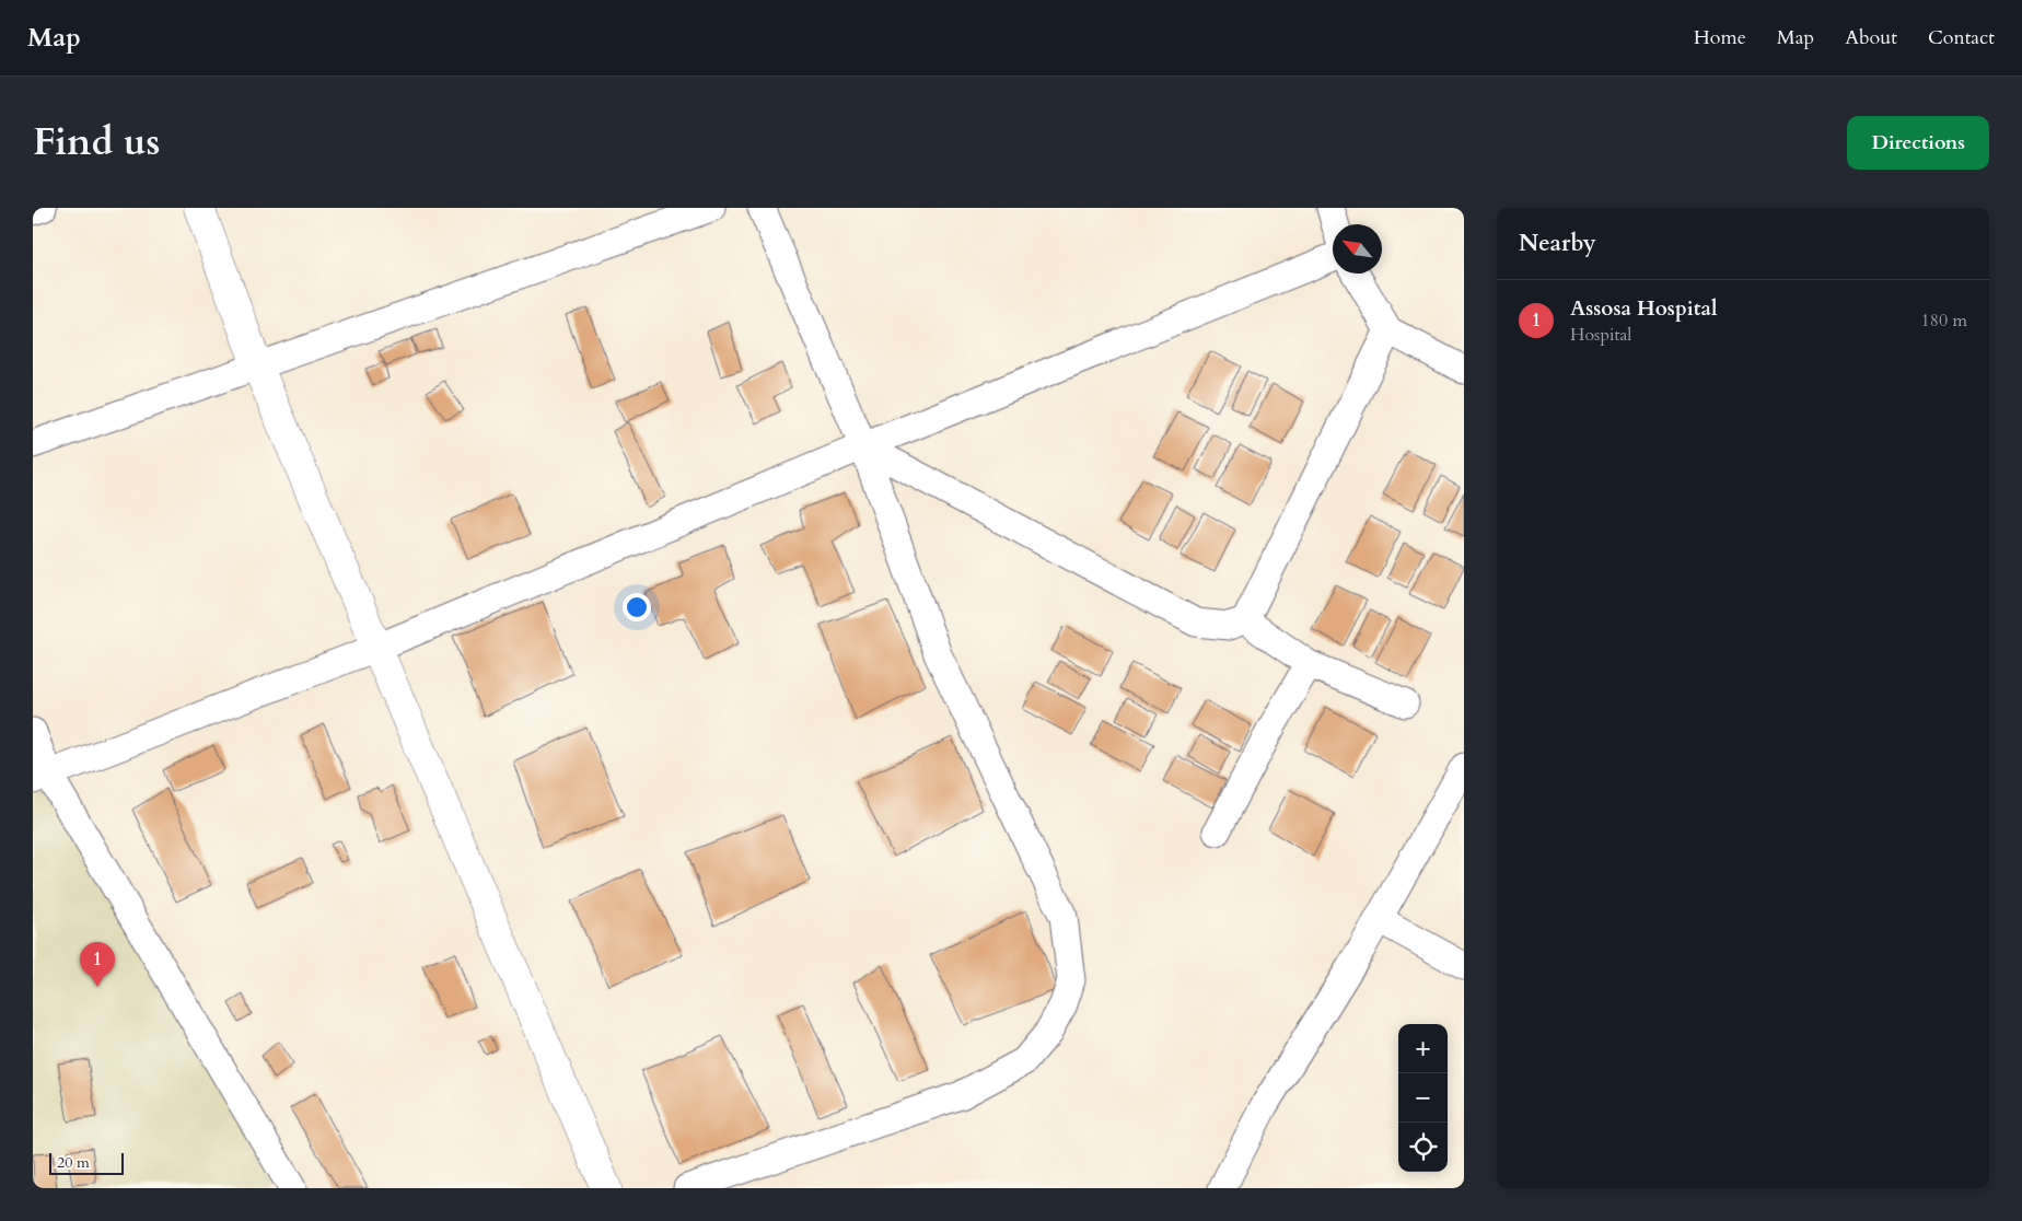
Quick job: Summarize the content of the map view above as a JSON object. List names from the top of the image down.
{
  "scale_bar": "20 m",
  "north": "top left",
  "page": {
    "header": "Map",
    "nav": [
      "Home",
      "Map",
      "About",
      "Contact"
    ],
    "title": "Find us",
    "buttons": "Directions",
    "heading": "Nearby",
    "list": [
      {
        "mark": "1",
        "name": "Assosa Hospital",
        "note": "Hospital",
        "value": "180 m"
      }
    ],
    "pins": "1",
    "map_buttons": ["+", "−"],
    "scale": "20 m"
  }
}
